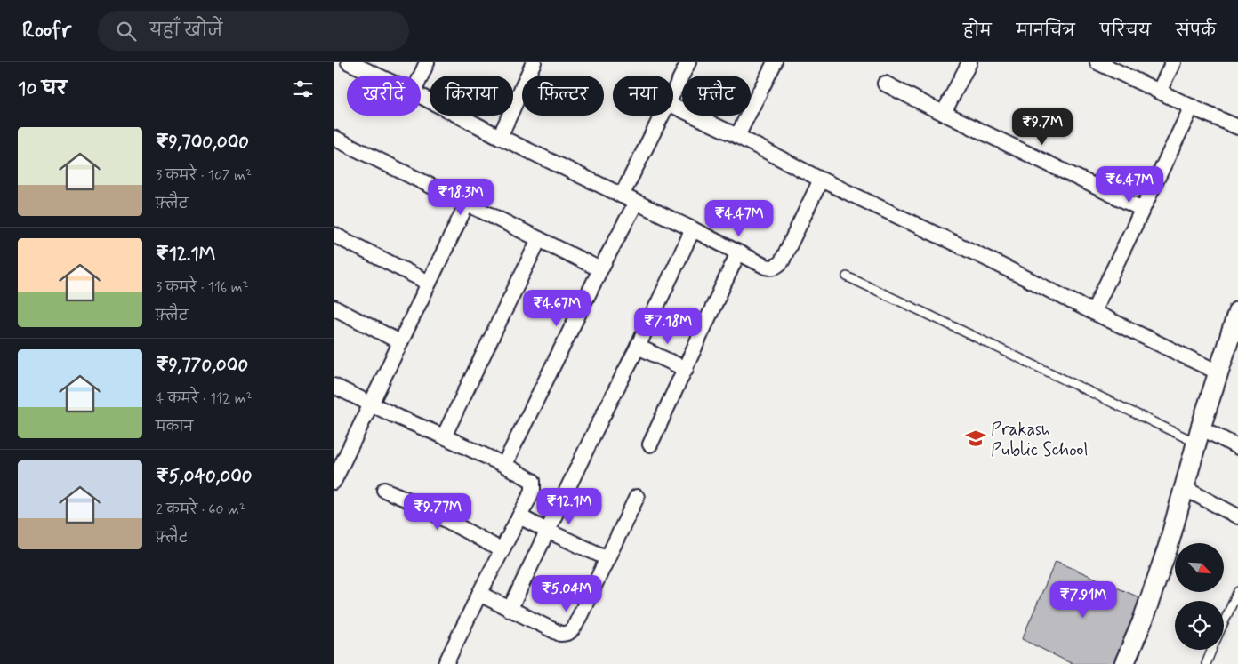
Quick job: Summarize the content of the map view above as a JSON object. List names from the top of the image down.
{
  "places": {
    "school or university": ["Prakash Public School"]
  },
  "north": "bottom right",
  "page": {
    "header": "Roofr",
    "search": "यहाँ खोजें",
    "nav": [
      "होम",
      "मानचित्र",
      "परिचय",
      "संपर्क"
    ],
    "heading": "10 घर",
    "chip": [
      "खरीदें",
      "किराया",
      "फ़िल्टर",
      "नया",
      "फ़्लैट"
    ],
    "price": [
      "₹9.7M",
      "₹6.47M",
      "₹18.3M",
      "₹4.47M",
      "₹4.67M",
      "₹7.18M",
      "₹12.1M",
      "₹9.77M",
      "₹5.04M",
      "₹7.91M"
    ],
    "list": [
      {
        "name": "₹9,700,000",
        "note": "3 कमरे · 107 m² · फ़्लैट"
      },
      {
        "name": "₹12.1M",
        "note": "3 कमरे · 116 m² · फ़्लैट"
      },
      {
        "name": "₹9,770,000",
        "note": "4 कमरे · 112 m² · मकान"
      },
      {
        "name": "₹5,040,000",
        "note": "2 कमरे · 60 m² · फ़्लैट"
      }
    ]
  }
}
